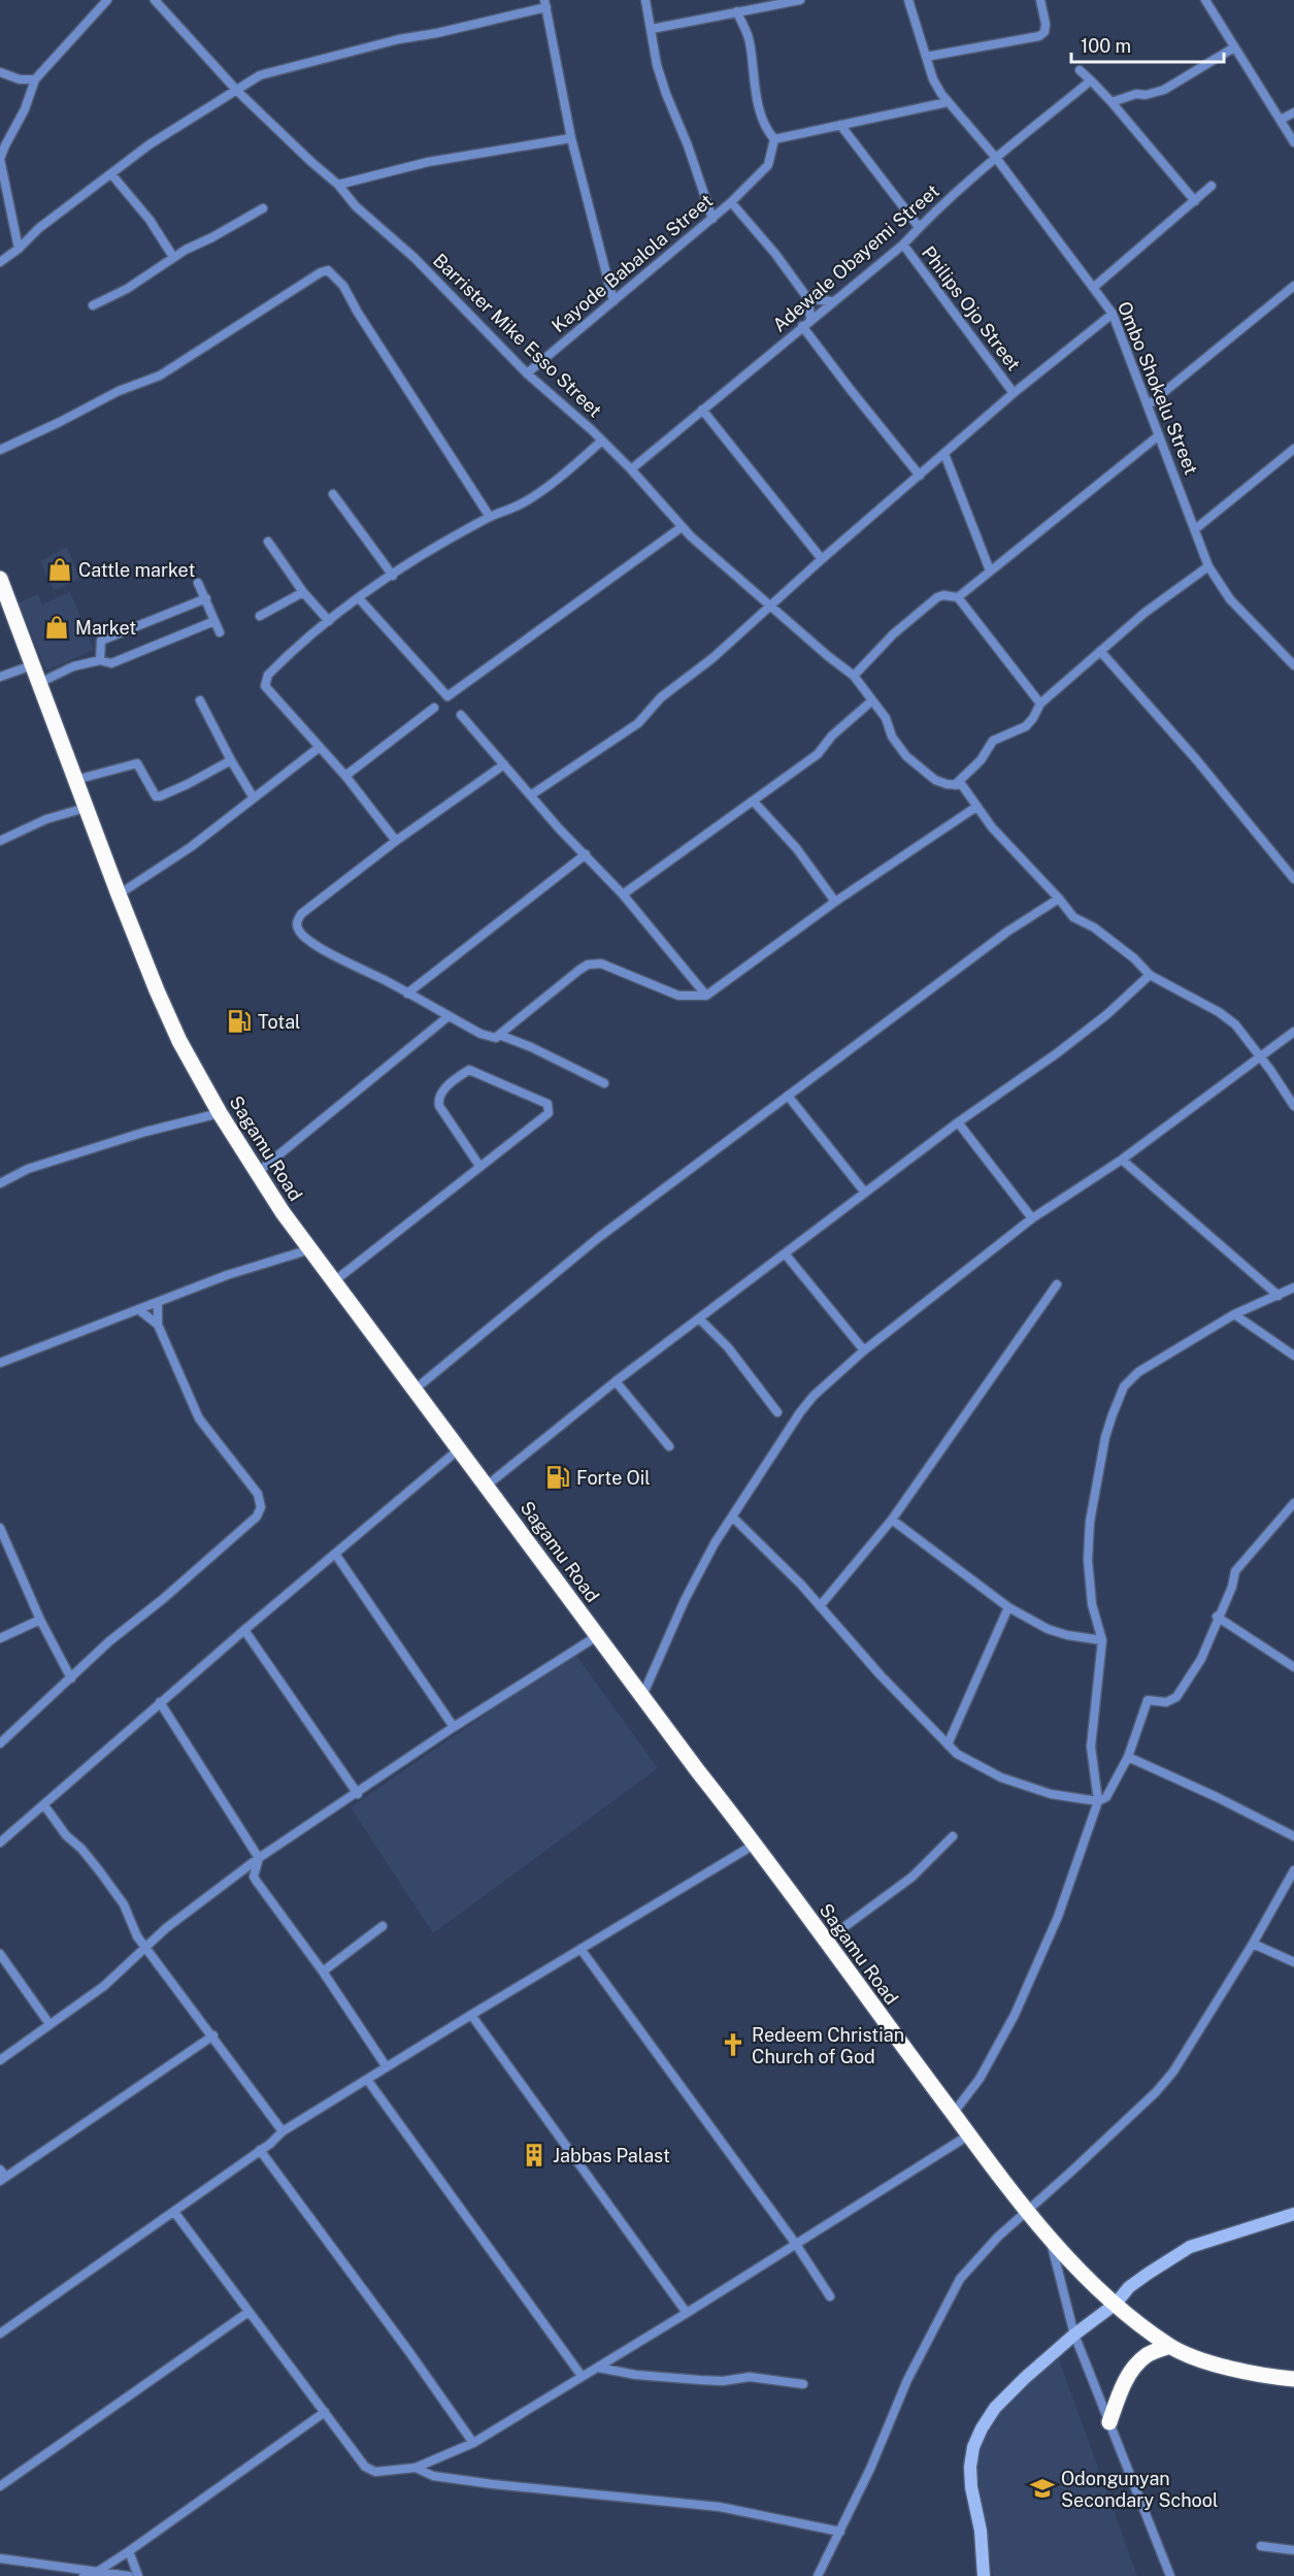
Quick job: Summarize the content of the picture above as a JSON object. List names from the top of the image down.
{
  "streets": {
    "highway": ["Sagamu Road"],
    "street": [
      "Adewale Obayemi Street",
      "Kayode Babalola Street",
      "Philips Ojo Street",
      "Barrister Mike Esso Street",
      "Ombo Shokelu Street"
    ]
  },
  "crossings": [
    ["Adewale Obayemi Street", "Philips Ojo Street"],
    ["Adewale Obayemi Street", "Barrister Mike Esso Street"],
    ["Adewale Obayemi Street", "Ombo Shokelu Street"],
    ["Kayode Babalola Street", "Barrister Mike Esso Street"]
  ],
  "places": {
    "shop": ["Cattle market", "Market"],
    "fuel station": ["Total", "Forte Oil"],
    "church": ["Redeem Christian Church of God"],
    "building": ["Jabbas Palast"],
    "school or university": ["Odongunyan Secondary School"]
  },
  "scale_bar": "100 m"
}
